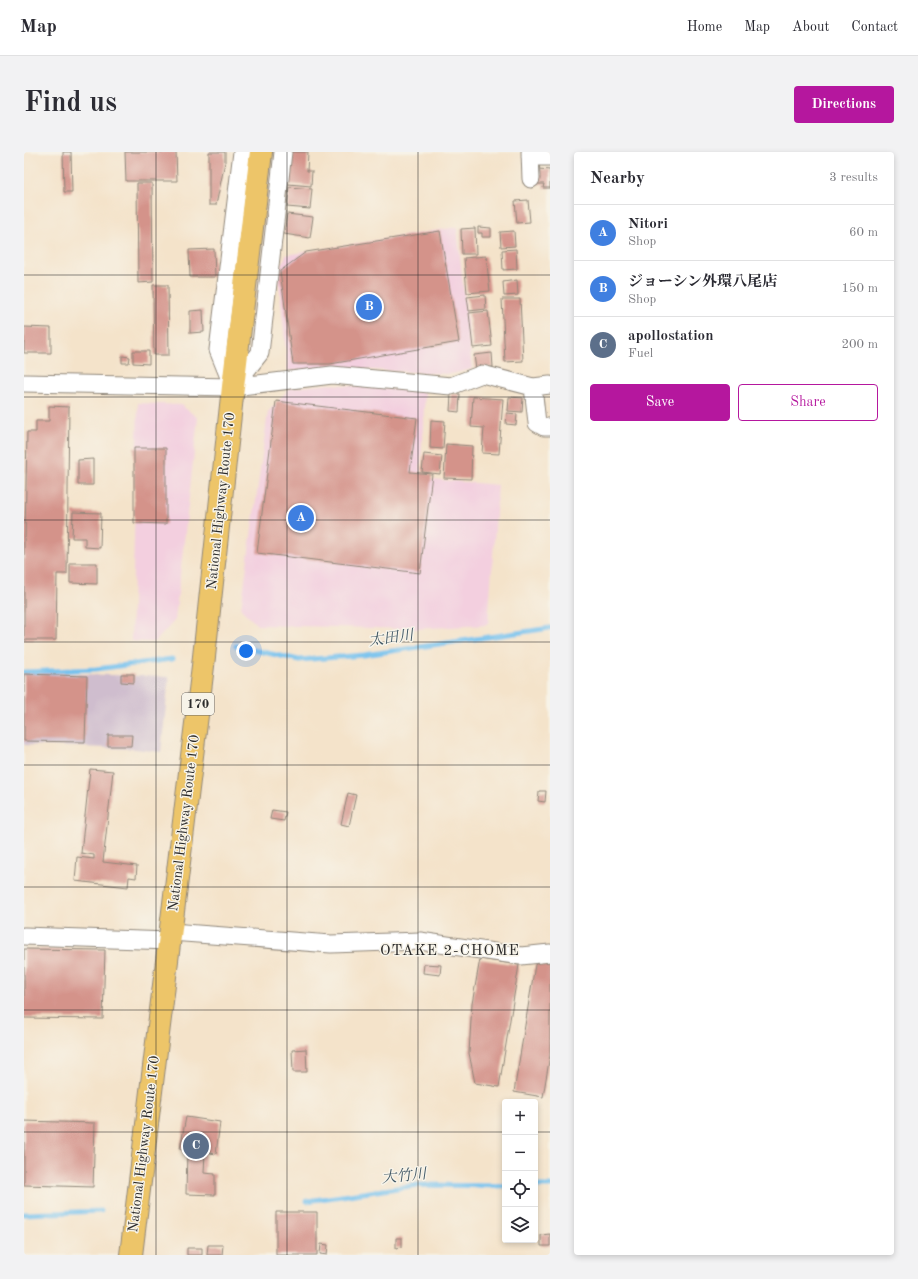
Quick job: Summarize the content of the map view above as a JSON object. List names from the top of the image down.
{
  "streets": {
    "highway": ["National Highway Route 170", "170"]
  },
  "districts": ["OTAKE 2-CHOME"],
  "water": ["太田川", "大竹川"],
  "page": {
    "header": "Map",
    "nav": [
      "Home",
      "Map",
      "About",
      "Contact"
    ],
    "buttons": [
      "Directions",
      ["Save", "Share"]
    ],
    "title": "Find us",
    "heading": ["Nearby", "3 results"],
    "list": [
      {
        "mark": "A",
        "name": "Nitori",
        "note": "Shop",
        "value": "60 m"
      },
      {
        "mark": "B",
        "name": "ジョーシン外環八尾店",
        "note": "Shop",
        "value": "150 m"
      },
      {
        "mark": "C",
        "name": "apollostation",
        "note": "Fuel",
        "value": "200 m"
      }
    ],
    "pins": ["B", "A", "C"],
    "map_buttons": ["+", "−"]
  }
}
